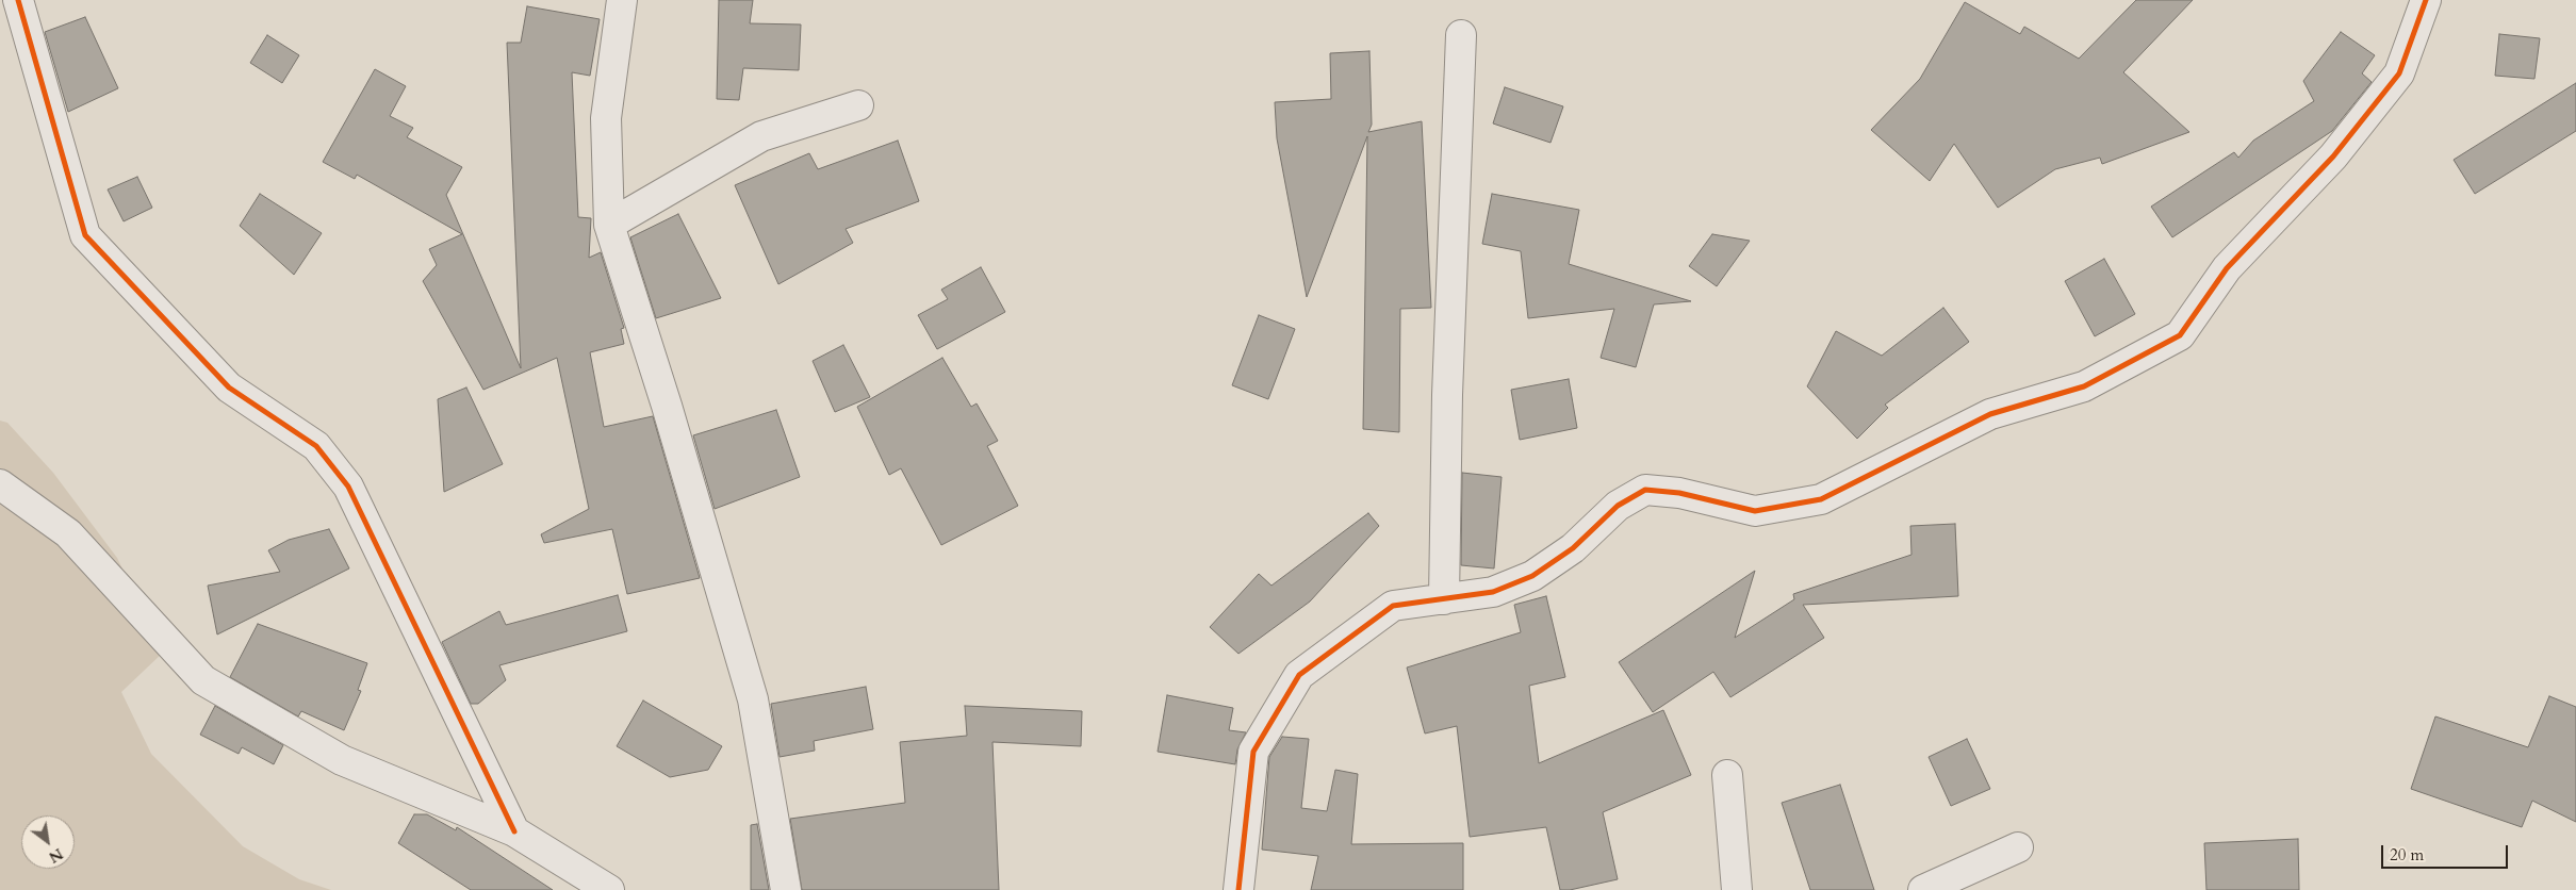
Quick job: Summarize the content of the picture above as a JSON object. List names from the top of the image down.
{
  "scale_bar": "20 m",
  "north": "bottom right"
}
